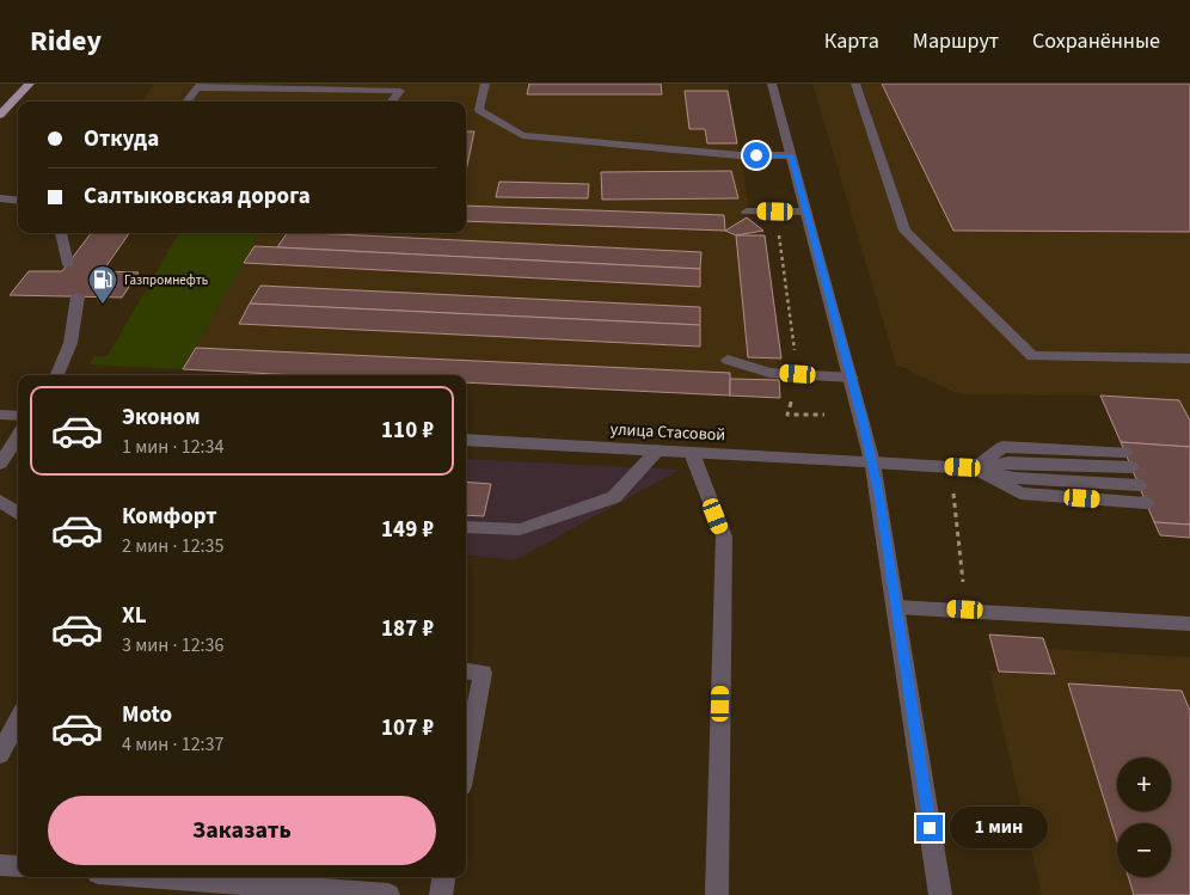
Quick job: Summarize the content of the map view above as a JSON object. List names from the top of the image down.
{
  "streets": {
    "street": ["улица Стасовой"]
  },
  "places": {
    "fuel station": ["Газпромнефть"]
  },
  "page": {
    "header": "Ridey",
    "nav": ["Карта", "Маршрут", "Сохранённые"],
    "banner": ["Откуда", "Салтыковская дорога"],
    "list": [
      {
        "name": "Эконом",
        "note": "1 мин · 12:34",
        "value": "110 ₽"
      },
      {
        "name": "Комфорт",
        "note": "2 мин · 12:35",
        "value": "149 ₽"
      },
      {
        "name": "XL",
        "note": "3 мин · 12:36",
        "value": "187 ₽"
      },
      {
        "name": "Moto",
        "note": "4 мин · 12:37",
        "value": "107 ₽"
      }
    ],
    "map_buttons": ["+", "−"],
    "buttons": "Заказать",
    "bubble": "1 мин"
  }
}
